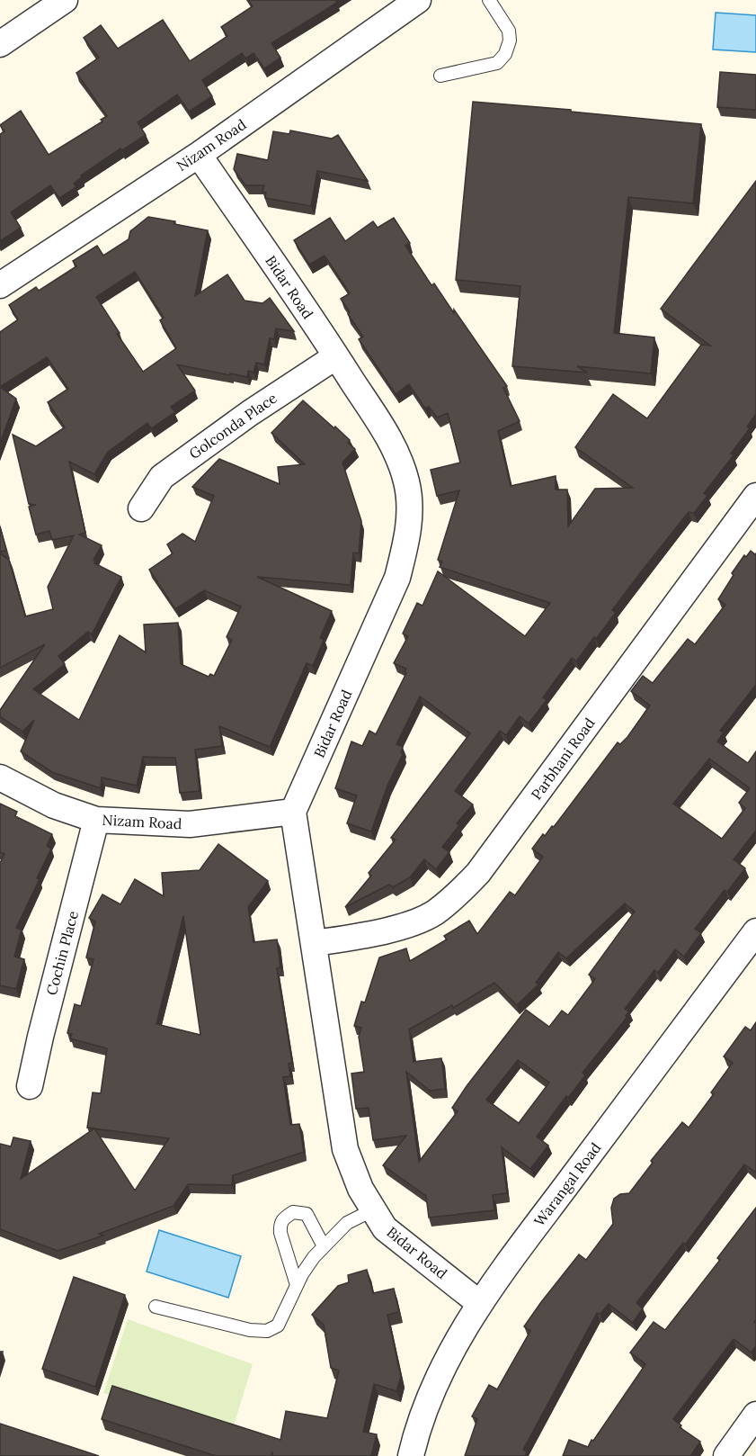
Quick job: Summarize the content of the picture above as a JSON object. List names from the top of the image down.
{
  "streets": {
    "street": [
      "Nizam Road",
      "Bidar Road",
      "Golconda Place",
      "Parbhani Road",
      "Cochin Place",
      "Warangal Road"
    ]
  },
  "crossings": [
    ["Nizam Road", "Bidar Road"],
    ["Nizam Road", "Cochin Place"],
    ["Bidar Road", "Golconda Place"],
    ["Bidar Road", "Parbhani Road"],
    ["Bidar Road", "Warangal Road"]
  ]
}
